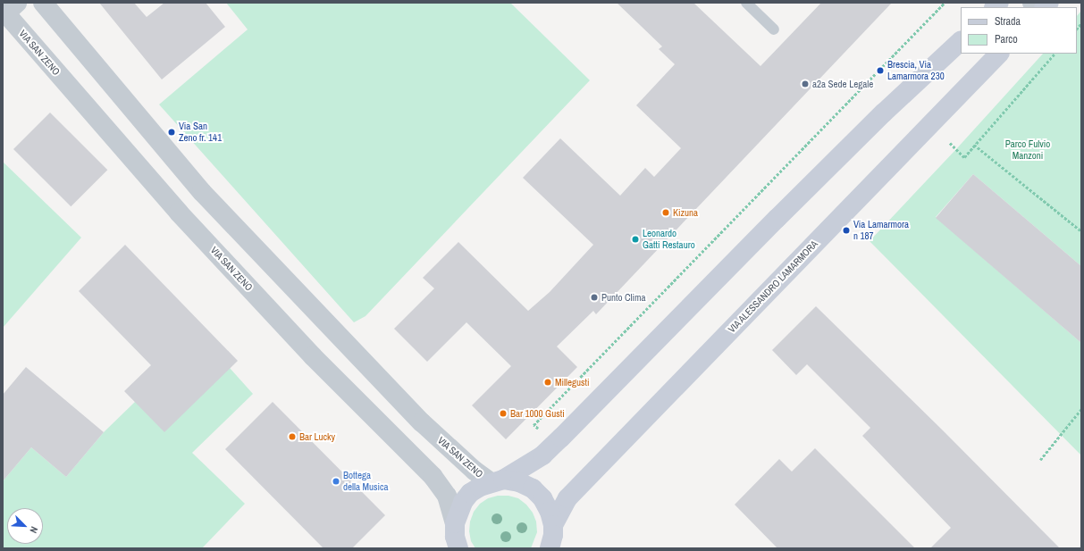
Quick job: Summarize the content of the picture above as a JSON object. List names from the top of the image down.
{
  "streets": {
    "main road": ["VIA ALESSANDRO LAMARMORA"],
    "street": ["VIA SAN ZENO"]
  },
  "parks": ["Parco Fulvio Manzoni"],
  "places": [
    "Brescia, Via Lamarmora 230",
    "a2a Sede Legale",
    "Via San Zeno fr. 141",
    "Kizuna",
    "Via Lamarmora n 187",
    "Leonardo Gatti Restauro",
    "Punto Clima",
    "Millegusti",
    "Bar 1000 Gusti",
    "Bar Lucky",
    "Bottega della Musica"
  ],
  "legend": ["Strada", "Parco"],
  "north": "bottom right"
}
